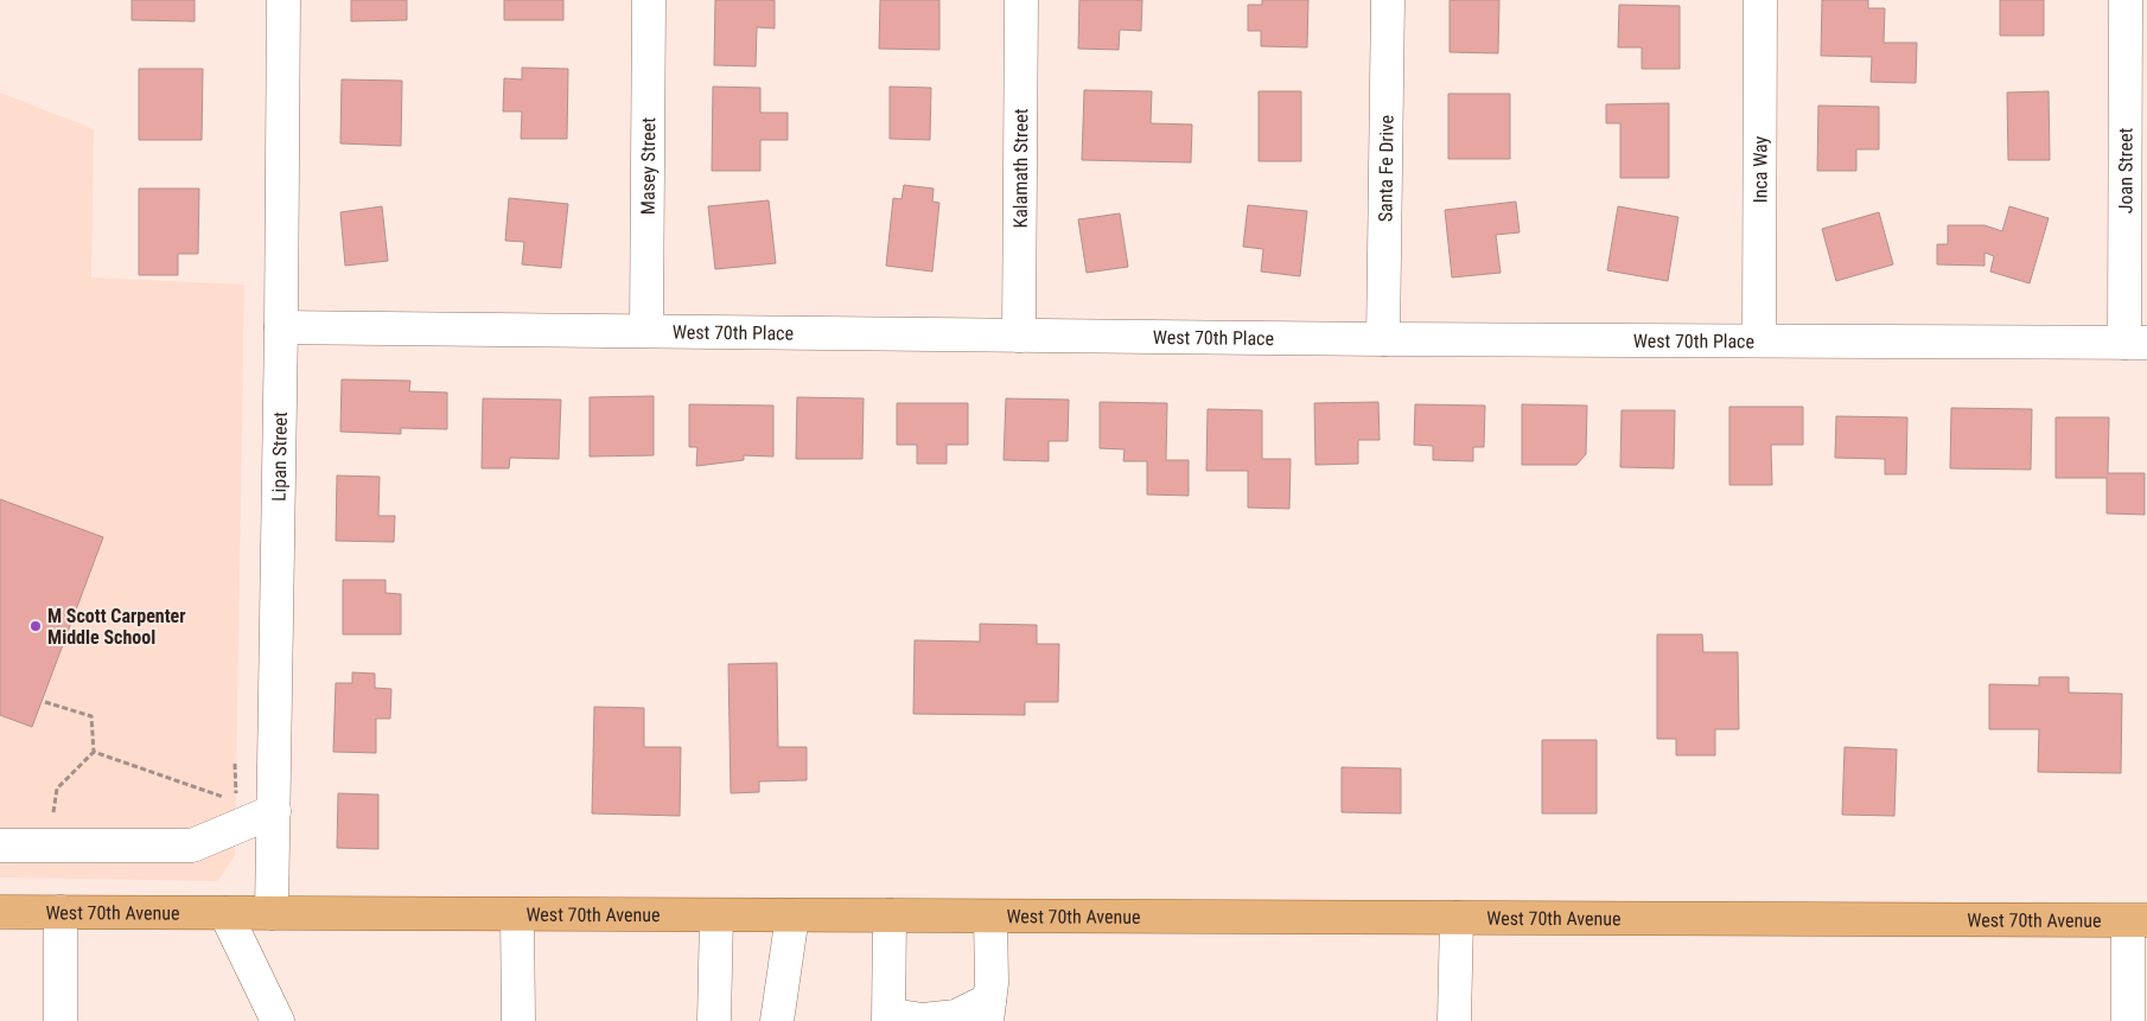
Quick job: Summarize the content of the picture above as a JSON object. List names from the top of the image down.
{
  "streets": {
    "main road": ["West 70th Avenue"],
    "street": [
      "Masey Street",
      "Kalamath Street",
      "Santa Fe Drive",
      "Inca Way",
      "Joan Street",
      "West 70th Place",
      "Lipan Street"
    ]
  },
  "crossings": [
    ["Masey Street", "West 70th Place"],
    ["Kalamath Street", "West 70th Place"],
    ["Santa Fe Drive", "West 70th Place"],
    ["Inca Way", "West 70th Place"],
    ["Joan Street", "West 70th Place"],
    ["West 70th Place", "Lipan Street"],
    ["Lipan Street", "West 70th Avenue"]
  ],
  "places": ["M Scott Carpenter Middle School"]
}
